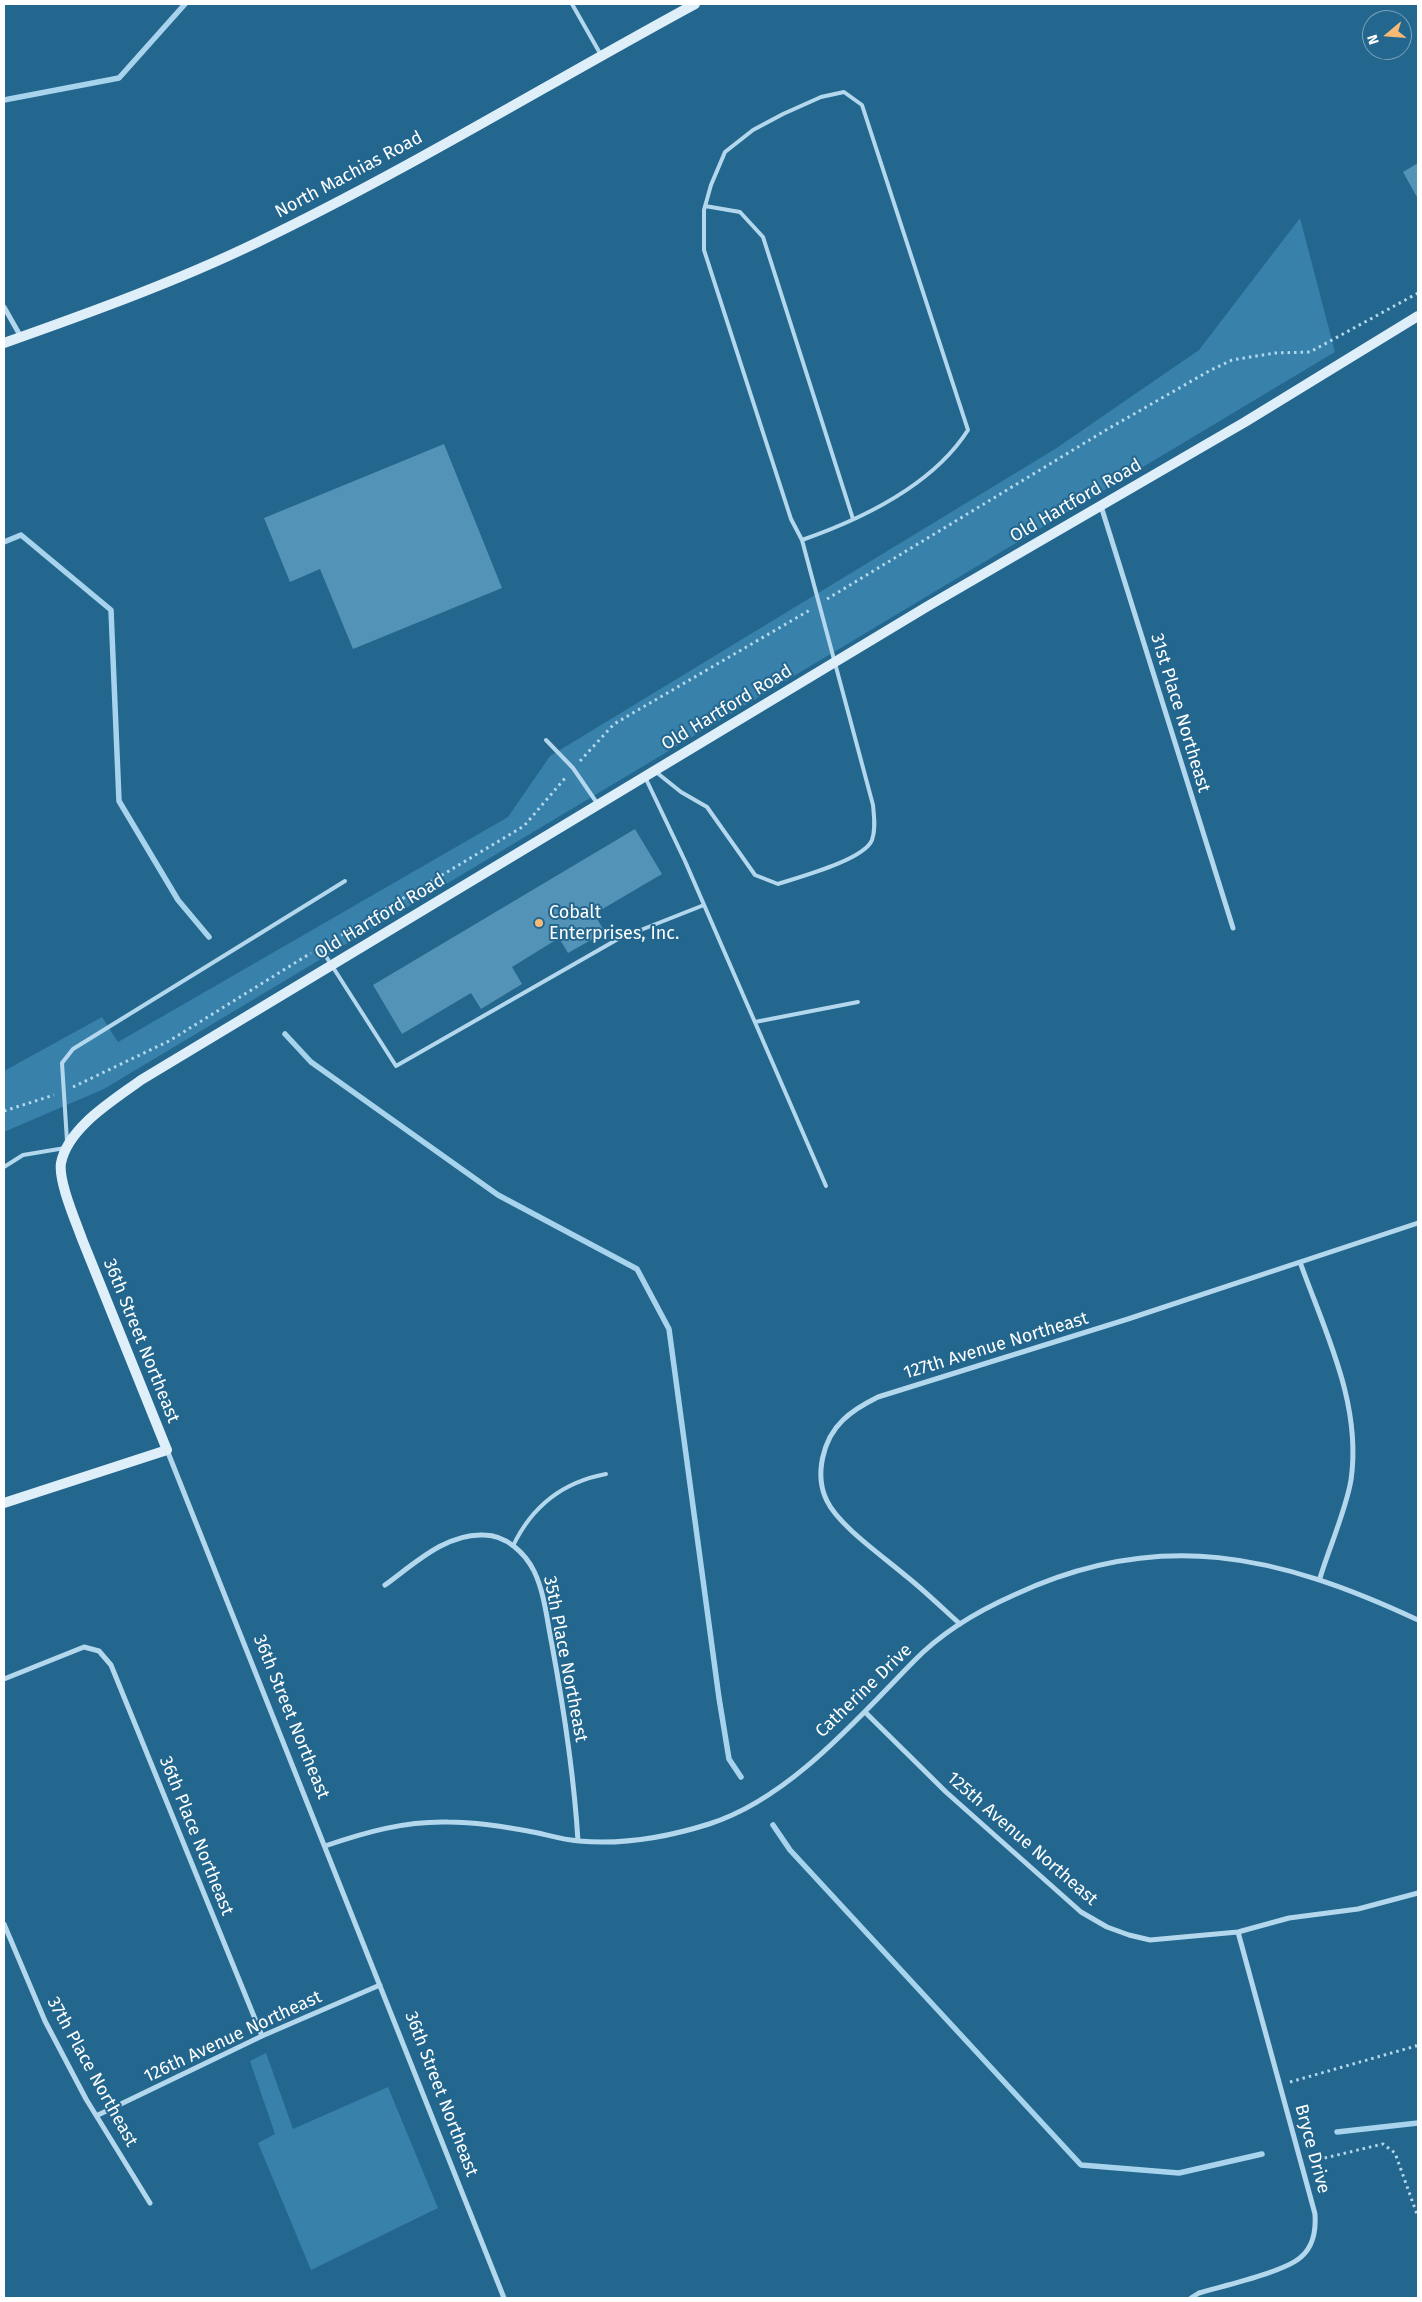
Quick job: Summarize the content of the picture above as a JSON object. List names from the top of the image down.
{
  "streets": {
    "street": [
      "North Machias Road",
      "Old Hartford Road",
      "31st Place Northeast",
      "36th Street Northeast",
      "127th Avenue Northeast",
      "35th Place Northeast",
      "Catherine Drive",
      "36th Place Northeast",
      "125th Avenue Northeast",
      "126th Avenue Northeast",
      "37th Place Northeast",
      "Bryce Drive"
    ]
  },
  "crossings": [
    ["Old Hartford Road", "31st Place Northeast"],
    ["Old Hartford Road", "36th Street Northeast"],
    ["36th Street Northeast", "Catherine Drive"],
    ["36th Street Northeast", "126th Avenue Northeast"],
    ["127th Avenue Northeast", "Catherine Drive"],
    ["35th Place Northeast", "Catherine Drive"],
    ["Catherine Drive", "125th Avenue Northeast"],
    ["36th Place Northeast", "126th Avenue Northeast"],
    ["125th Avenue Northeast", "Bryce Drive"],
    ["126th Avenue Northeast", "37th Place Northeast"]
  ],
  "places": ["Cobalt Enterprises, Inc."],
  "north": "left"
}
